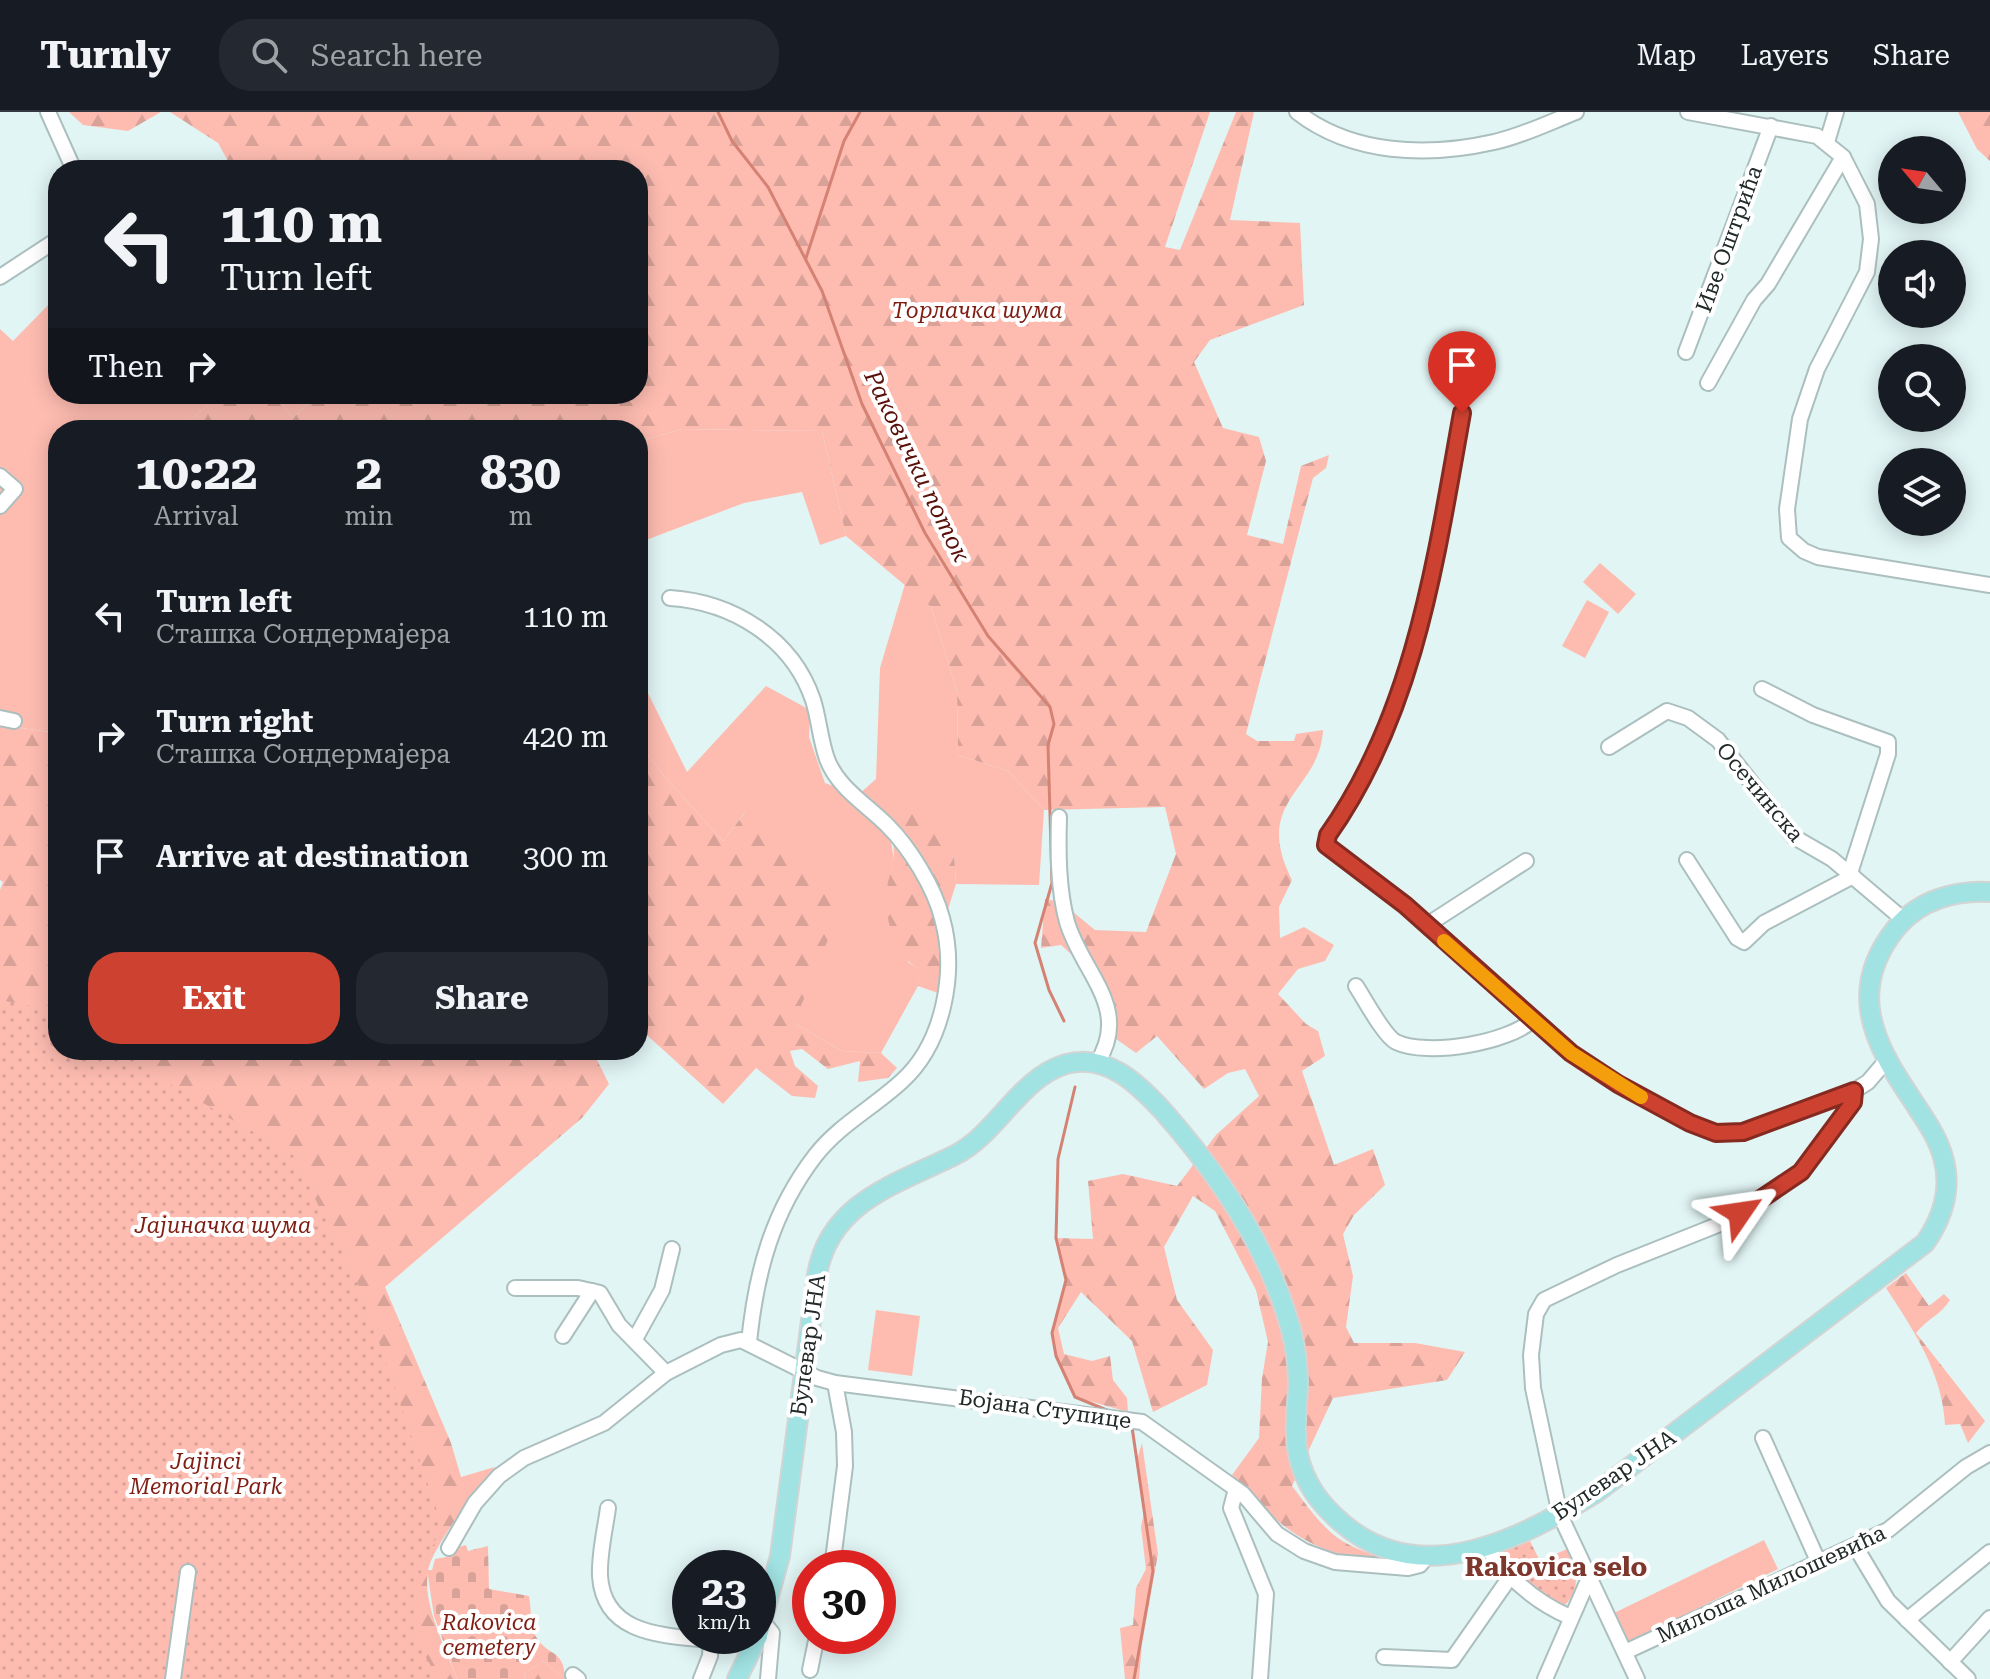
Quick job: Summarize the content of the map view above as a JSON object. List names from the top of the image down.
{
  "streets": {
    "main road": ["Булевар ЈНА"],
    "street": [
      "Иве Оштрића",
      "Осечинска",
      "Бојана Ступице",
      "Милоша Милошевића"
    ]
  },
  "crossings": [
    ["Булевар ЈНА", "Бојана Ступице"]
  ],
  "districts": ["Rakovica selo"],
  "water": ["Раковички поток"],
  "parks": [
    "Торлачка шума",
    "Јајиначка шума",
    "Jajinci Memorial Park",
    "Rakovica cemetery"
  ],
  "north": "top left",
  "page": {
    "header": "Turnly",
    "search": "Search here",
    "nav": ["Map", "Layers", "Share"],
    "turn": ["110 m", "Turn left"],
    "then": "Then",
    "eta": [
      "10:22",
      "Arrival",
      "2",
      "min",
      "830",
      "m"
    ],
    "list": [
      {
        "name": "Turn left",
        "note": "Сташка Сондермајера",
        "value": "110 m"
      },
      {
        "name": "Turn right",
        "note": "Сташка Сондермајера",
        "value": "420 m"
      },
      {
        "name": "Arrive at destination",
        "value": "300 m"
      }
    ],
    "buttons": ["Exit", "Share"],
    "speed": "23 km/h",
    "limit": "30"
  }
}
